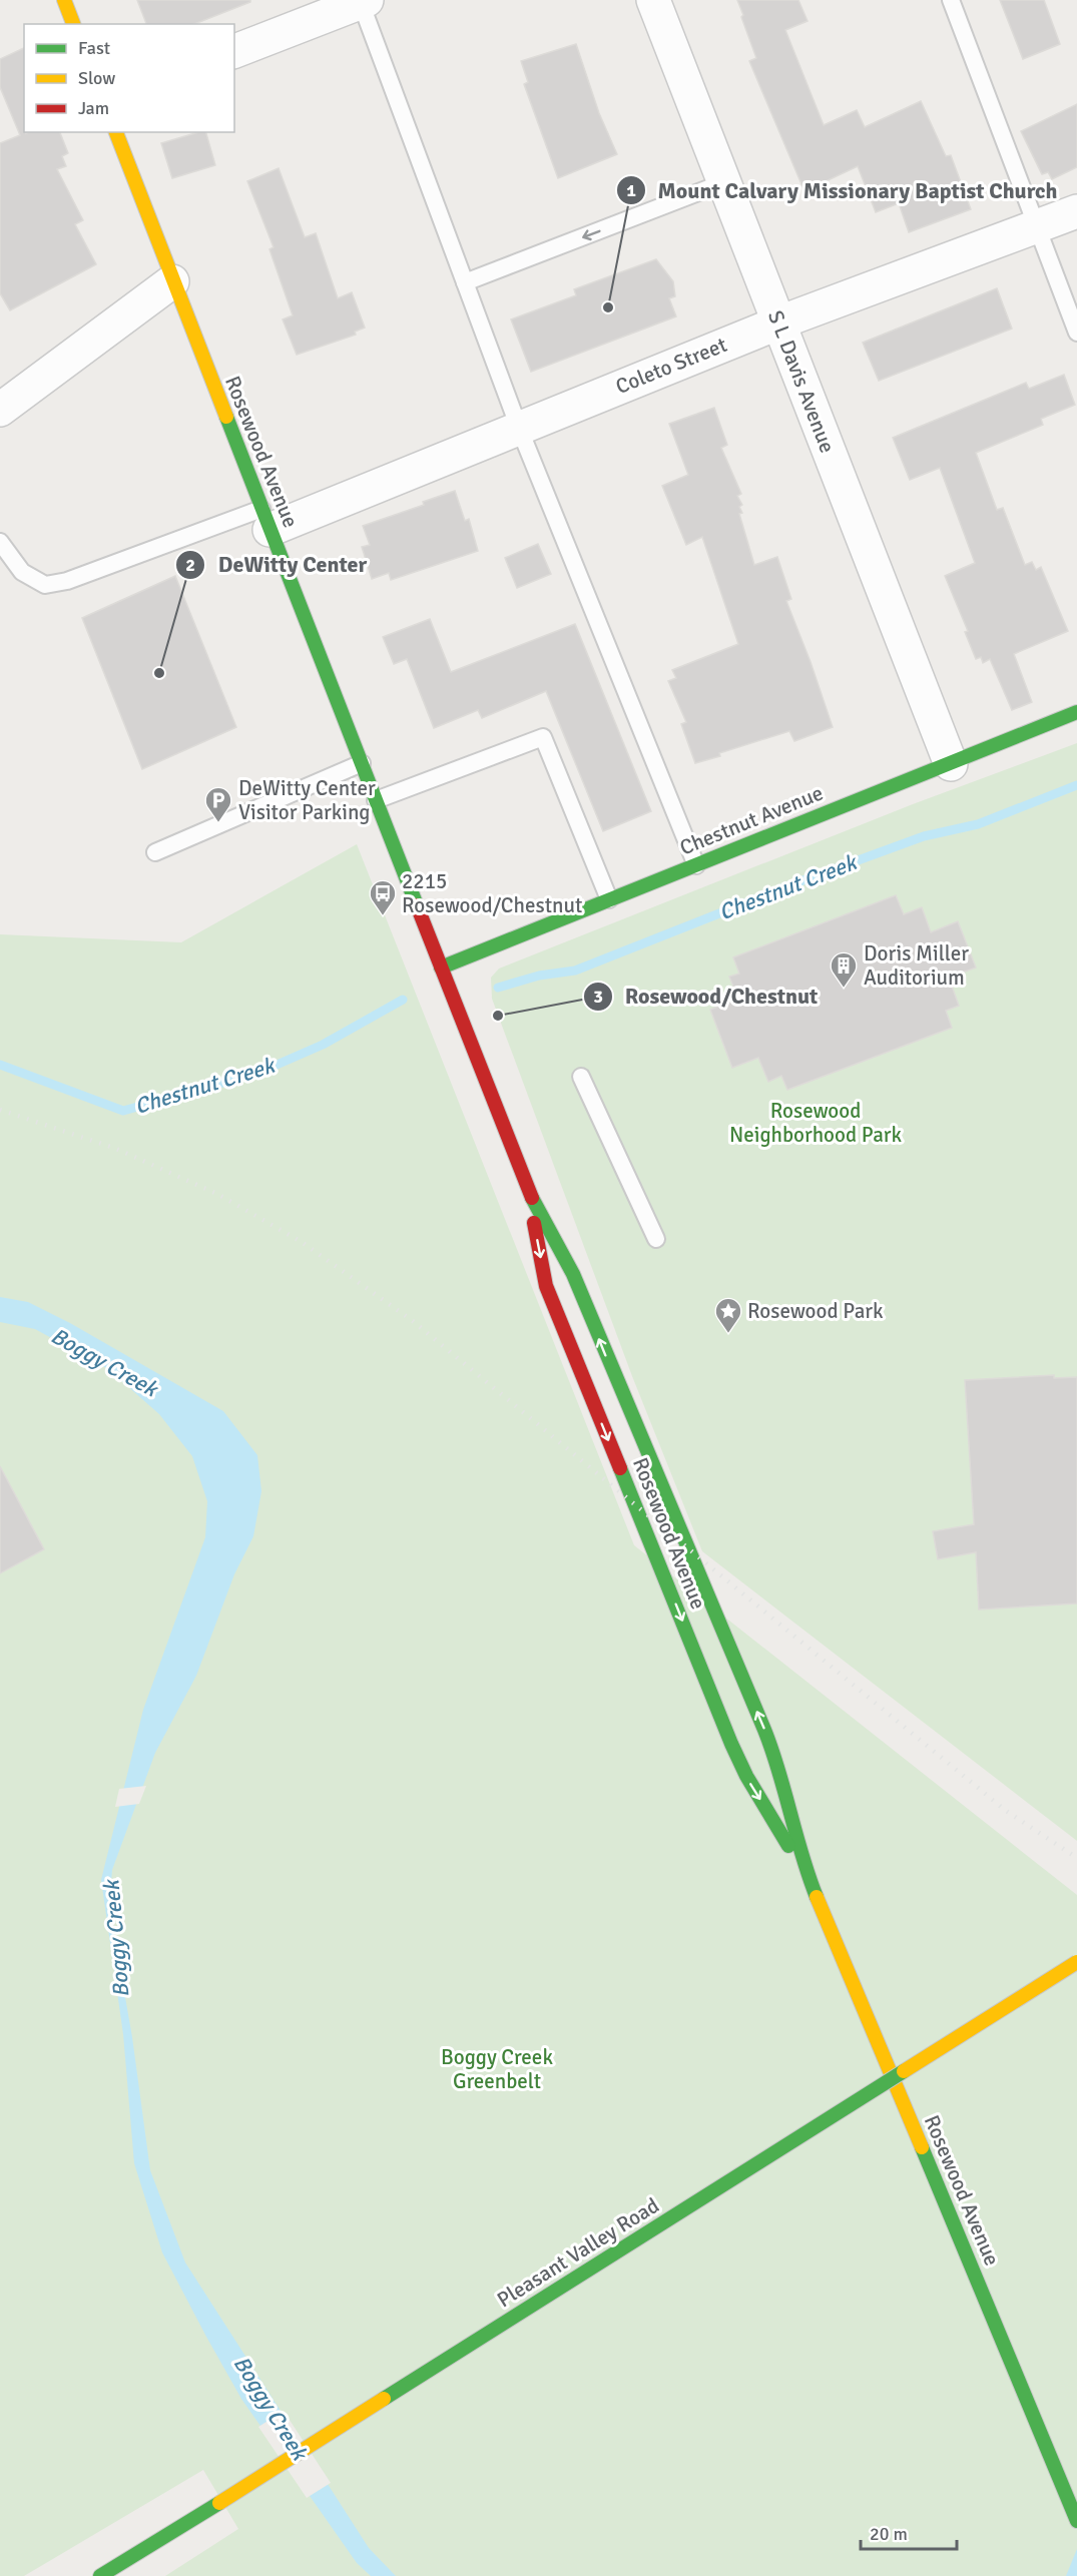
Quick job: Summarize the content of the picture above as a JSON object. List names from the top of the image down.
{
  "streets": {
    "street": [
      "Coleto Street",
      "S L Davis Avenue",
      "Rosewood Avenue",
      "Chestnut Avenue",
      "Pleasant Valley Road"
    ]
  },
  "crossings": [
    ["Coleto Street", "S L Davis Avenue"],
    ["Coleto Street", "Rosewood Avenue"],
    ["S L Davis Avenue", "Chestnut Avenue"],
    ["Rosewood Avenue", "Chestnut Avenue"]
  ],
  "water": ["Chestnut Creek", "Boggy Creek"],
  "parks": ["Rosewood Neighborhood Park", "Boggy Creek Greenbelt"],
  "places": {
    "other": ["Mount Calvary Missionary Baptist Church", "DeWitty Center", "Rosewood/Chestnut"],
    "parking": ["DeWitty Center Visitor Parking"],
    "bus stop": ["2215 Rosewood/Chestnut"],
    "building": ["Doris Miller Auditorium"],
    "place": ["Rosewood Park"]
  },
  "legend": ["Fast", "Slow", "Jam"],
  "scale_bar": "20 m"
}
